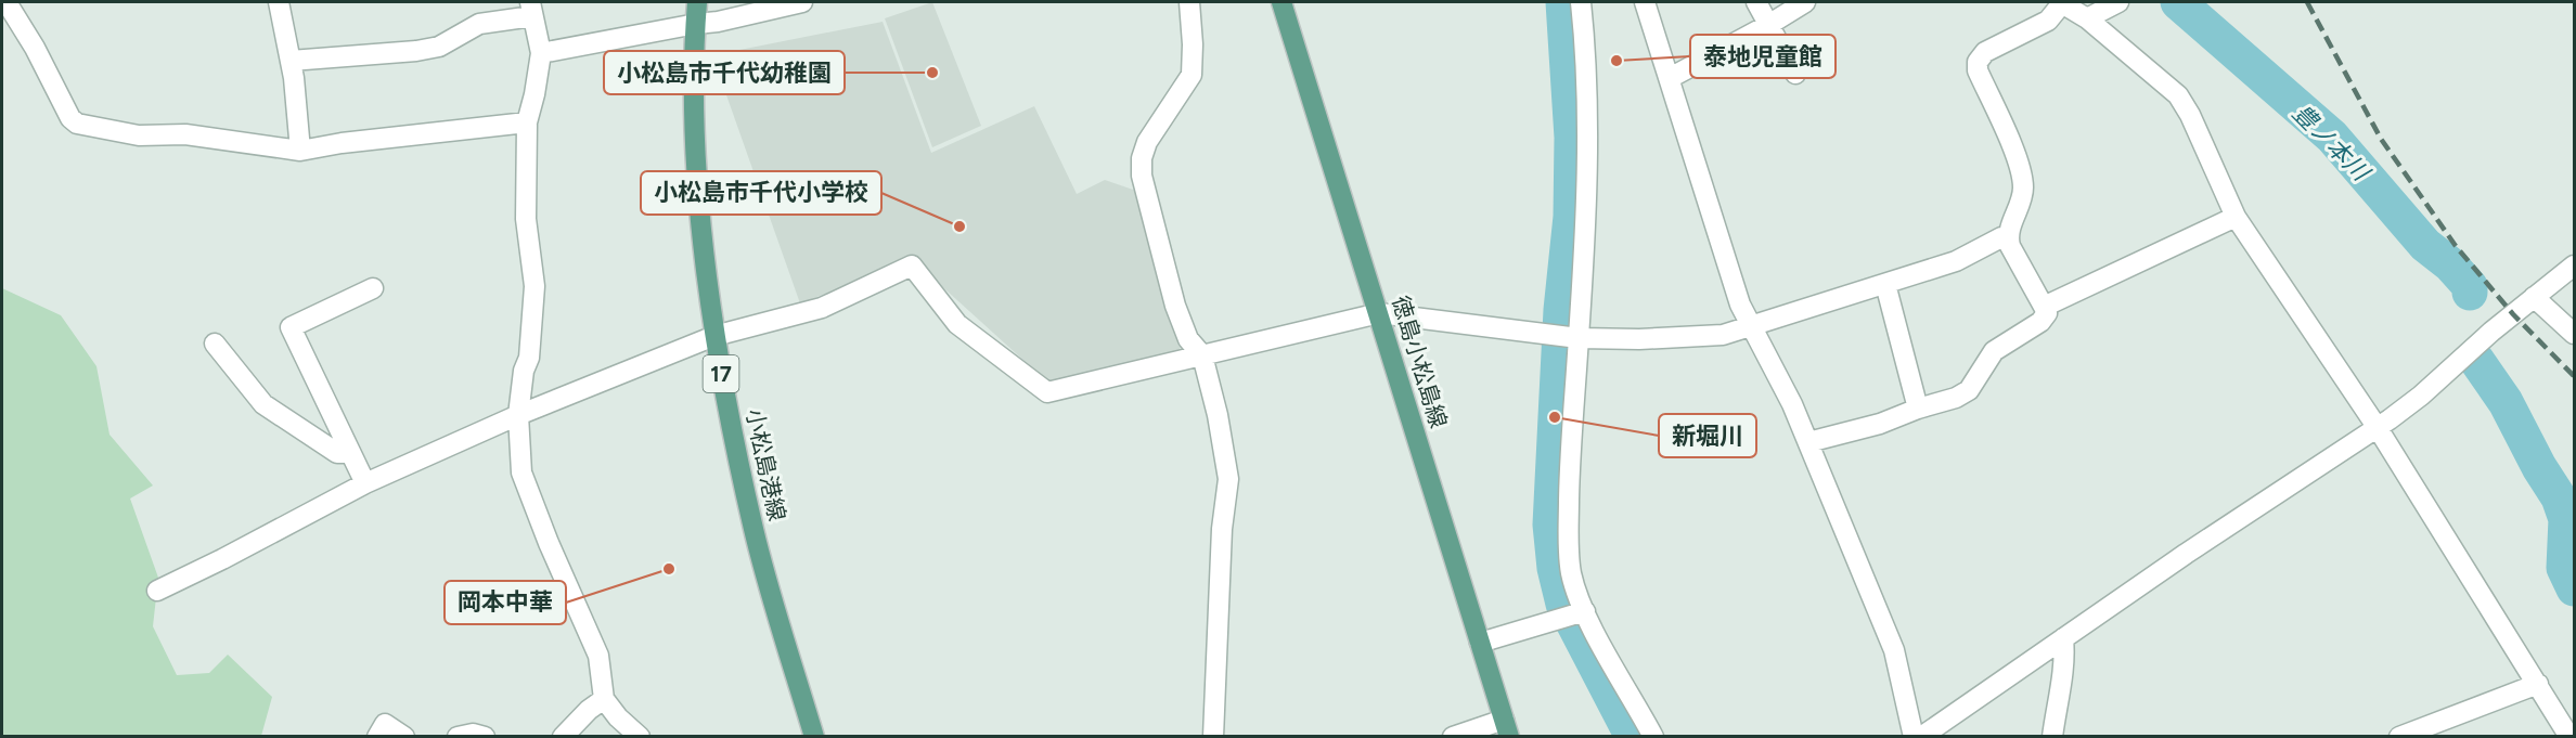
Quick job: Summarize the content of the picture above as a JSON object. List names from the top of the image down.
{
  "streets": {
    "main road": ["徳島小松島線", "17", "小松島港線"]
  },
  "water": ["豊ノ本川"],
  "places": [
    "泰地児童館",
    "小松島市千代幼稚園",
    "小松島市千代小学校",
    "新堀川",
    "岡本中華"
  ]
}
